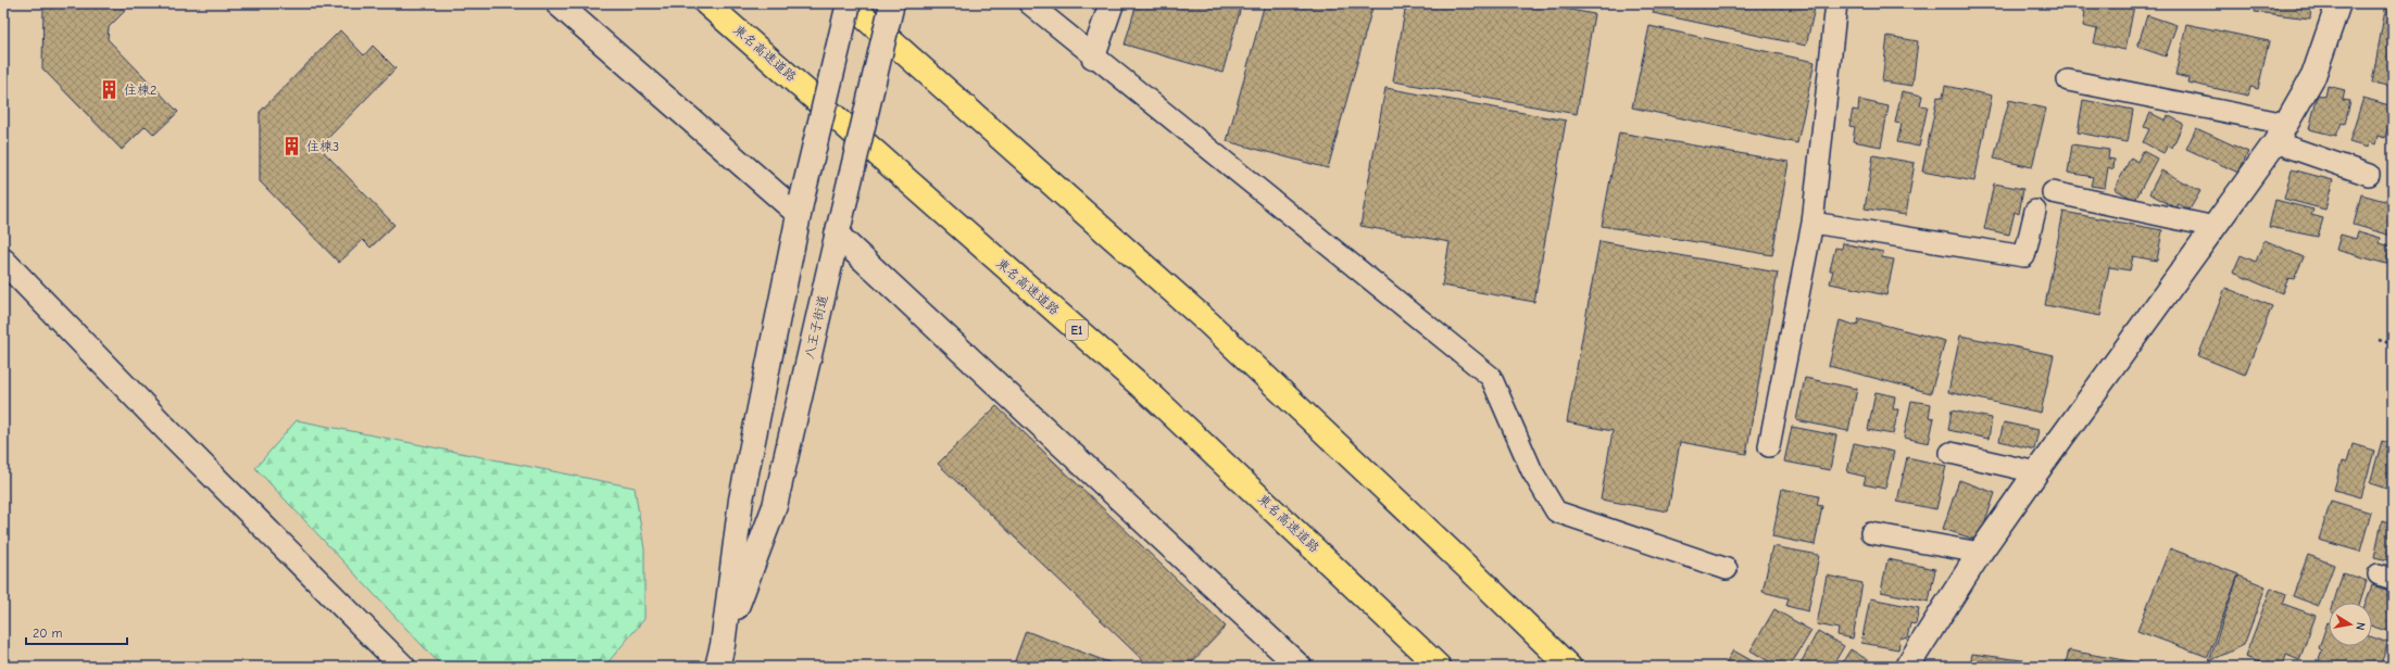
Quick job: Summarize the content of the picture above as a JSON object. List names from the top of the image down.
{
  "streets": {
    "highway": ["東名高速道路", "E1"],
    "street": ["八王子街道"]
  },
  "places": {
    "building": ["住棟2", "住棟3"]
  },
  "scale_bar": "20 m",
  "north": "right"
}
